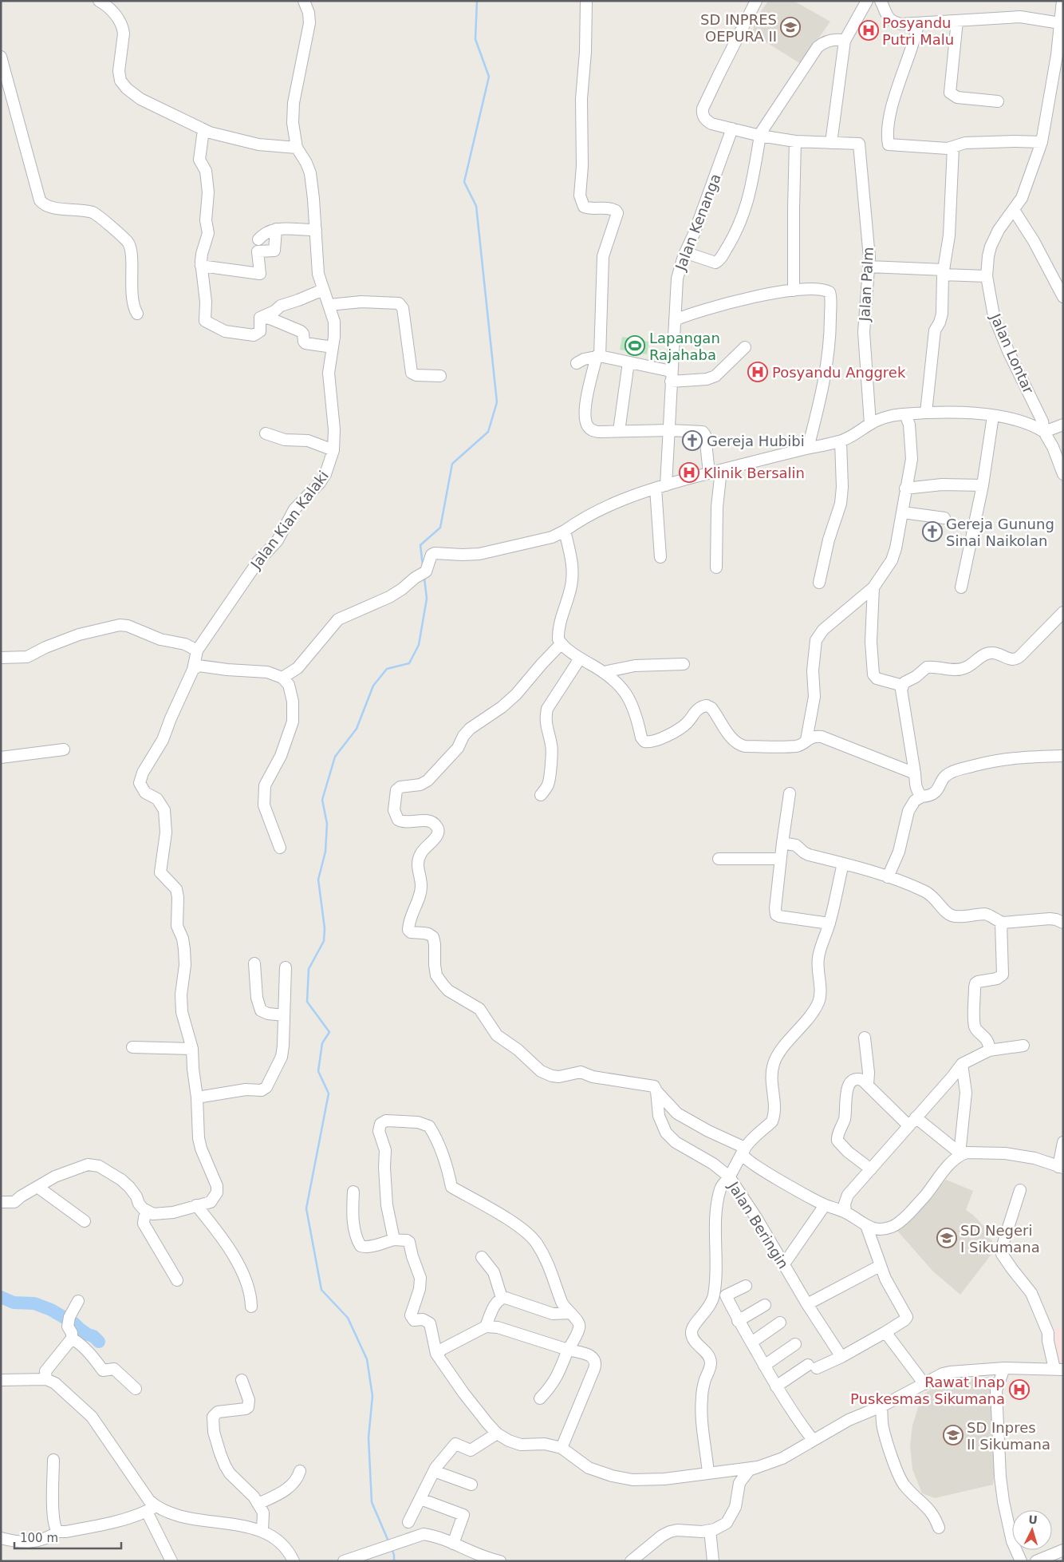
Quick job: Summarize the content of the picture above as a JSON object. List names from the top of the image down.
{
  "streets": {
    "street": [
      "Jalan Kenanga",
      "Jalan Palm",
      "Jalan Lontar",
      "Jalan Kian Kalaki",
      "Jalan Beringin"
    ]
  },
  "places": {
    "school or university": ["SD INPRES OEPURA II", "SD Negeri I Sikumana", "SD Inpres II Sikumana"],
    "hospital": [
      "Posyandu Putri Malu",
      "Posyandu Anggrek",
      "Klinik Bersalin",
      "Rawat Inap Puskesmas Sikumana"
    ],
    "sports": ["Lapangan Rajahaba"],
    "church": ["Gereja Hubibi", "Gereja Gunung Sinai Naikolan"]
  },
  "scale_bar": "100 m",
  "north": "top"
}
